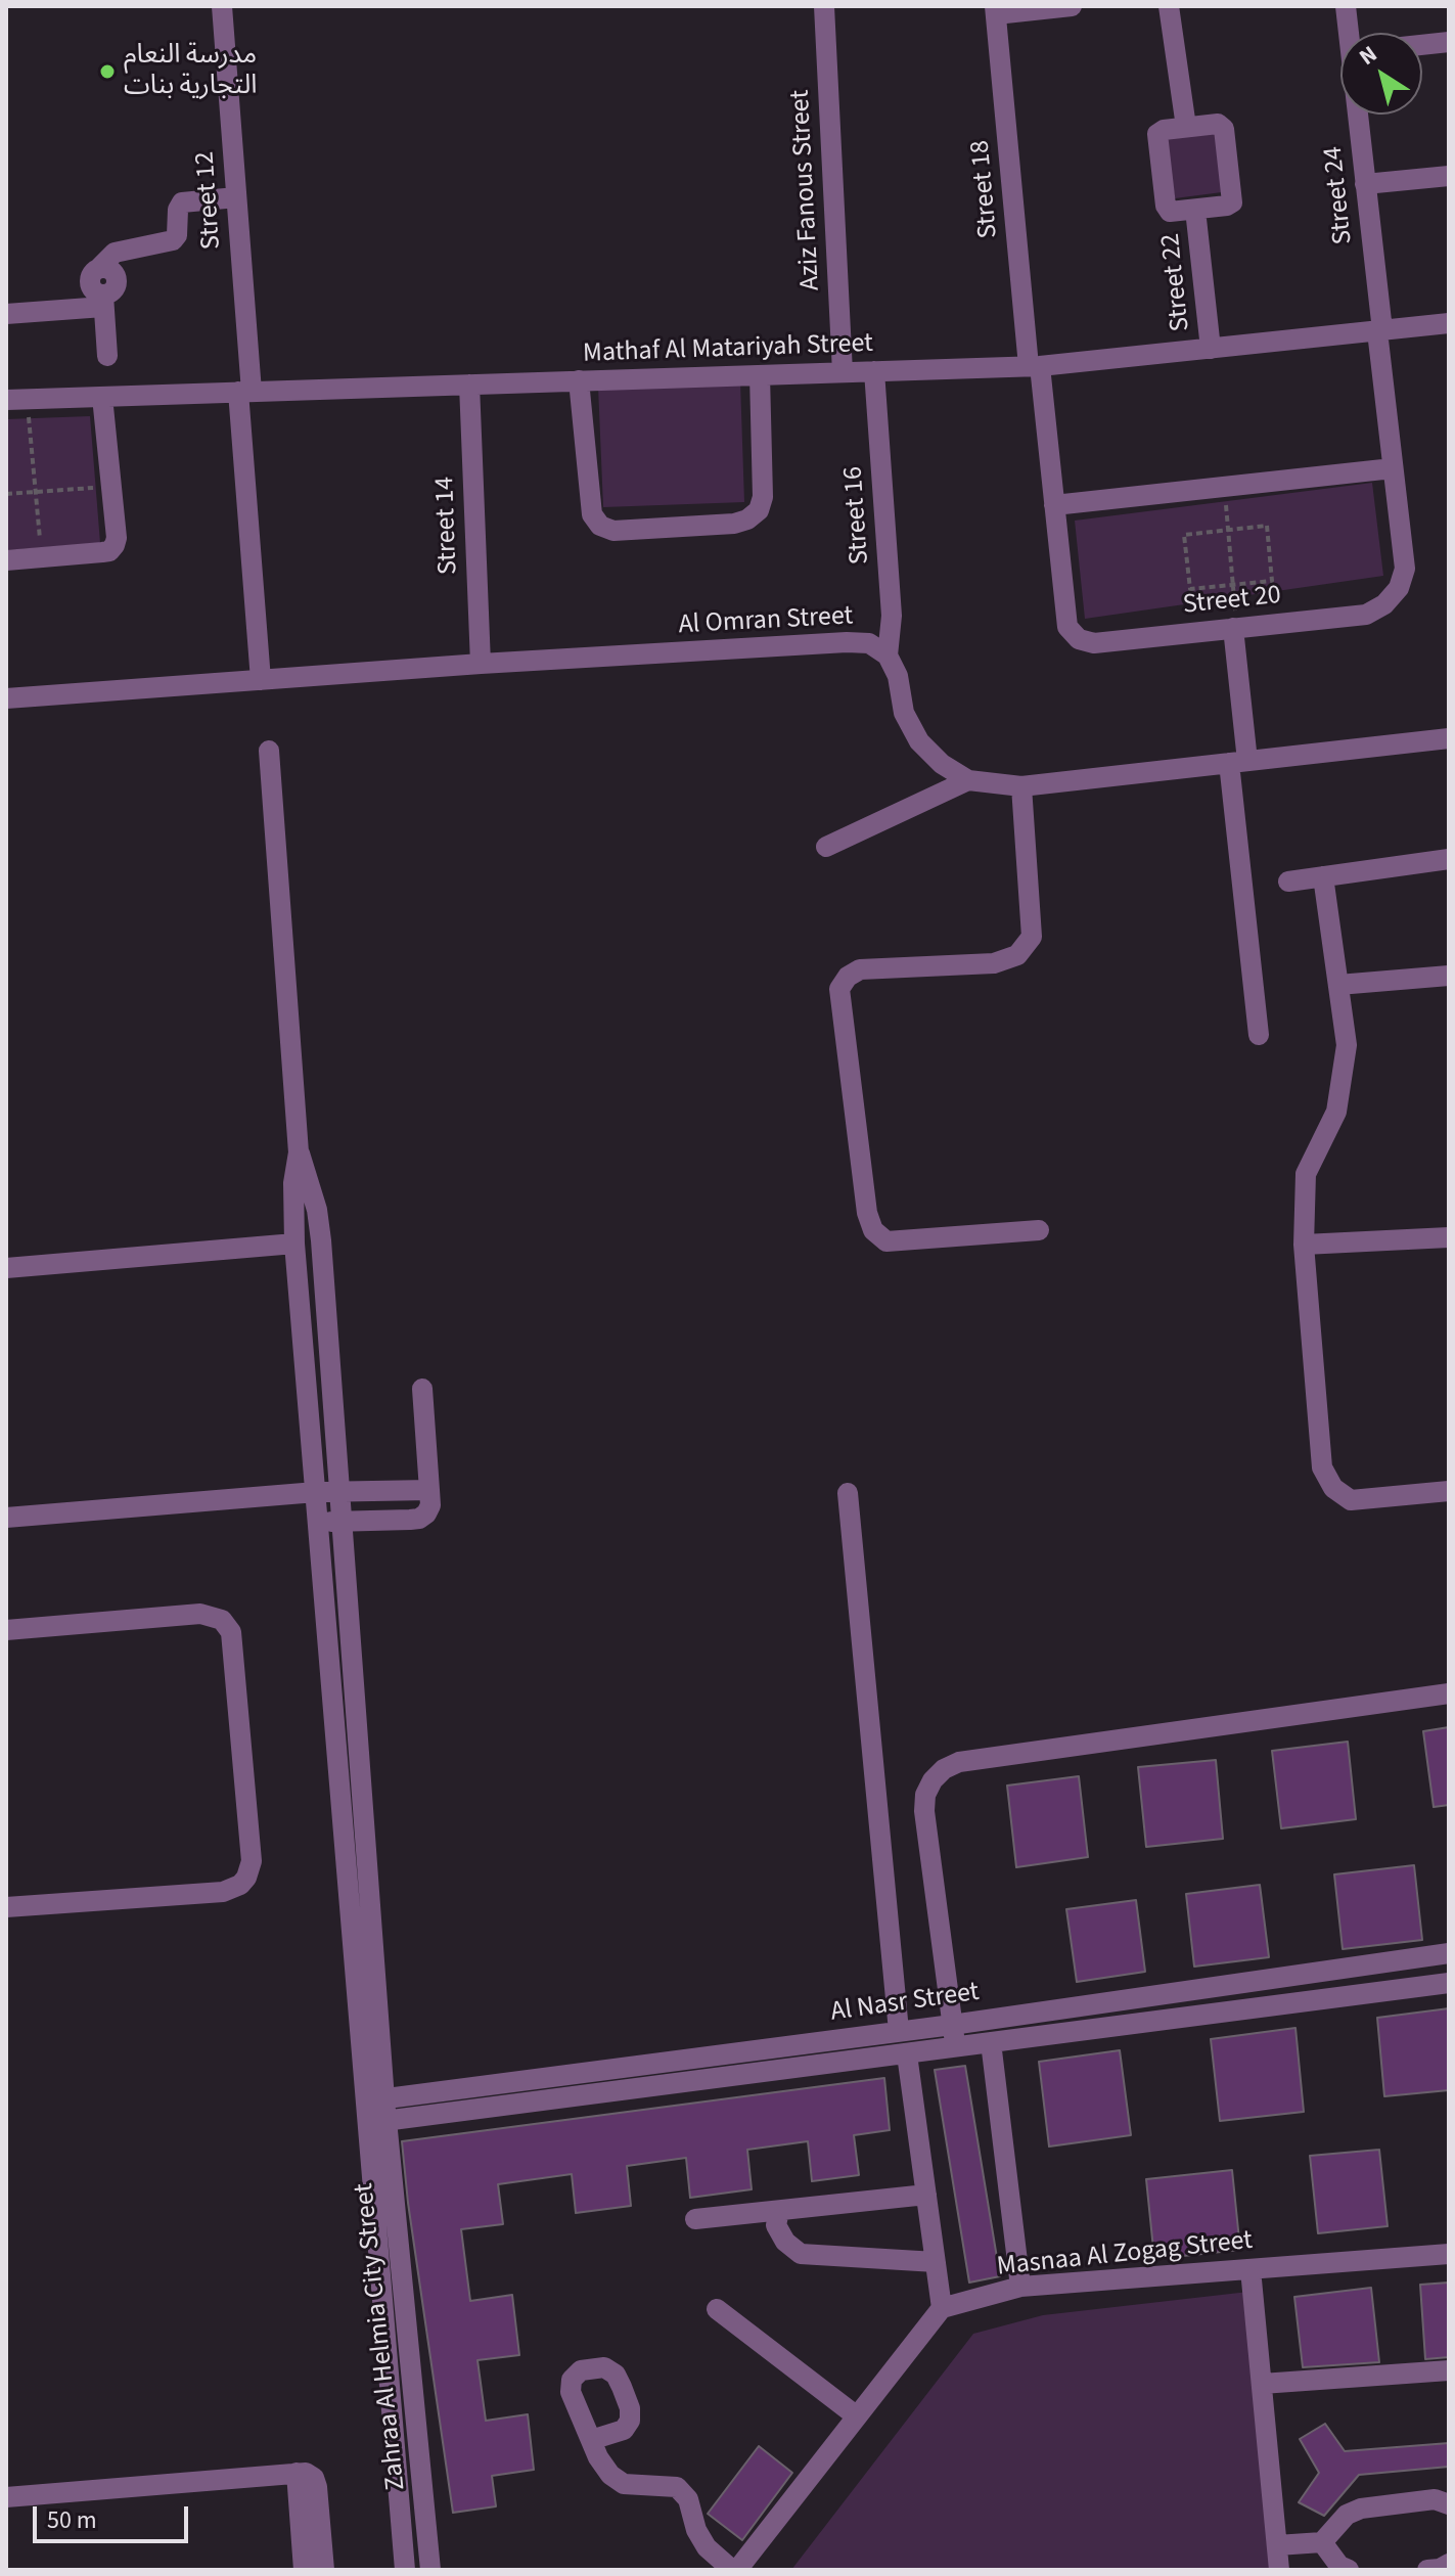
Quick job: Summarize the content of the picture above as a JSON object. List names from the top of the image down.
{
  "streets": {
    "street": [
      "Street 18",
      "Aziz Fanous Street",
      "Street 24",
      "Street 12",
      "Street 22",
      "Mathaf Al Matariyah Street",
      "Street 16",
      "Street 14",
      "Street 20",
      "Al Omran Street",
      "Al Nasr Street",
      "Masnaa Al Zogag Street",
      "Zahraa Al Helmia City Street"
    ]
  },
  "crossings": [
    ["Street 18", "Mathaf Al Matariyah Street"],
    ["Street 18", "Street 20"],
    ["Aziz Fanous Street", "Mathaf Al Matariyah Street"],
    ["Street 24", "Mathaf Al Matariyah Street"],
    ["Street 24", "Street 20"],
    ["Street 12", "Mathaf Al Matariyah Street"],
    ["Street 12", "Al Omran Street"],
    ["Street 22", "Mathaf Al Matariyah Street"],
    ["Mathaf Al Matariyah Street", "Street 16"],
    ["Mathaf Al Matariyah Street", "Street 14"],
    ["Mathaf Al Matariyah Street", "Street 20"],
    ["Street 16", "Al Omran Street"],
    ["Street 14", "Al Omran Street"],
    ["Al Nasr Street", "Zahraa Al Helmia City Street"]
  ],
  "places": ["مدرسة النعام التجارية بنات"],
  "scale_bar": "50 m",
  "north": "top left"
}
